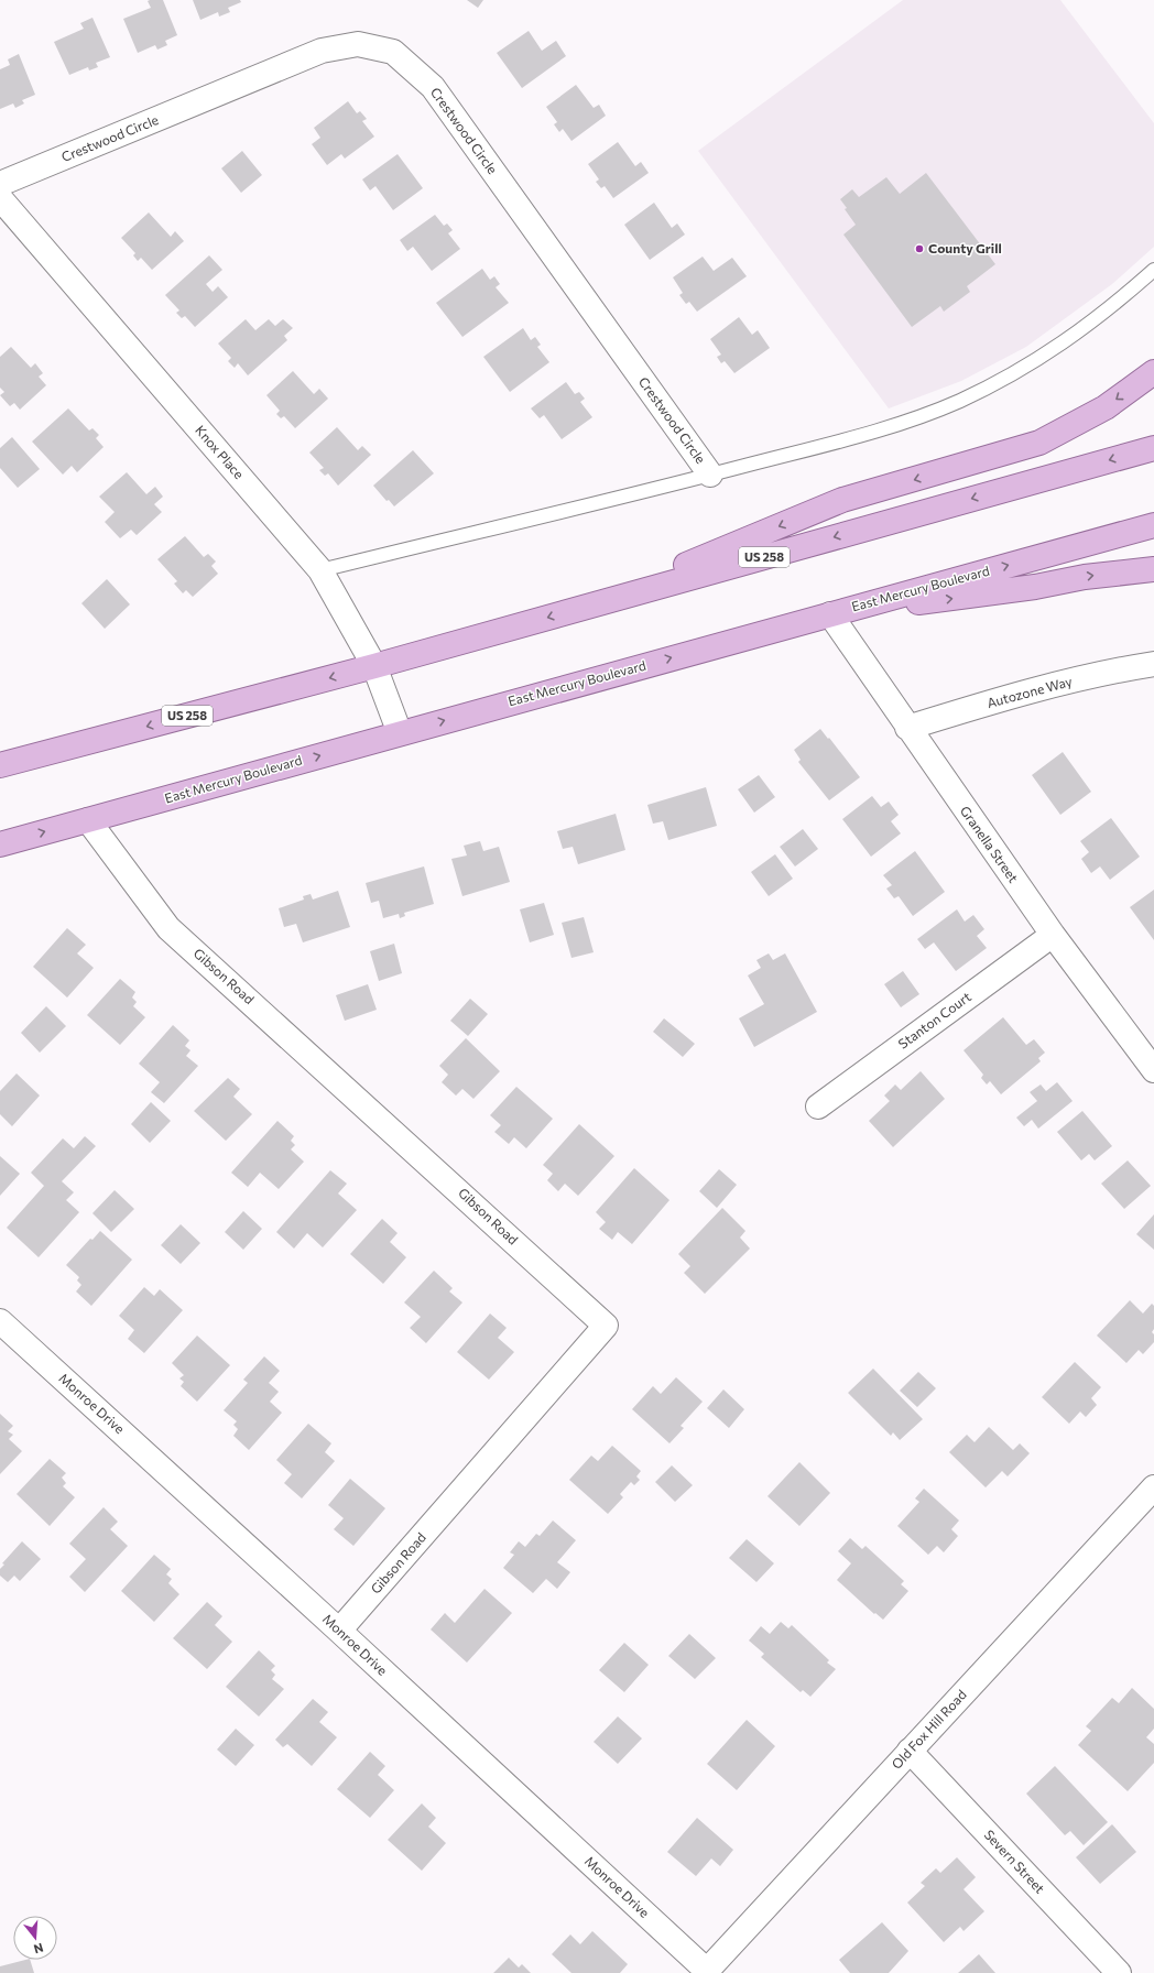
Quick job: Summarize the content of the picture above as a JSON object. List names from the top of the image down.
{
  "streets": {
    "main road": ["US 258", "East Mercury Boulevard"],
    "street": [
      "Crestwood Circle",
      "Knox Place",
      "Autozone Way",
      "Granella Street",
      "Gibson Road",
      "Stanton Court",
      "Monroe Drive",
      "Old Fox Hill Road",
      "Severn Street"
    ]
  },
  "crossings": [
    ["Knox Place", "US 258"],
    ["Knox Place", "East Mercury Boulevard"],
    ["East Mercury Boulevard", "Granella Street"],
    ["East Mercury Boulevard", "Gibson Road"],
    ["Autozone Way", "Granella Street"],
    ["Granella Street", "Stanton Court"],
    ["Gibson Road", "Monroe Drive"],
    ["Monroe Drive", "Old Fox Hill Road"],
    ["Old Fox Hill Road", "Severn Street"]
  ],
  "places": ["County Grill"],
  "north": "bottom"
}
